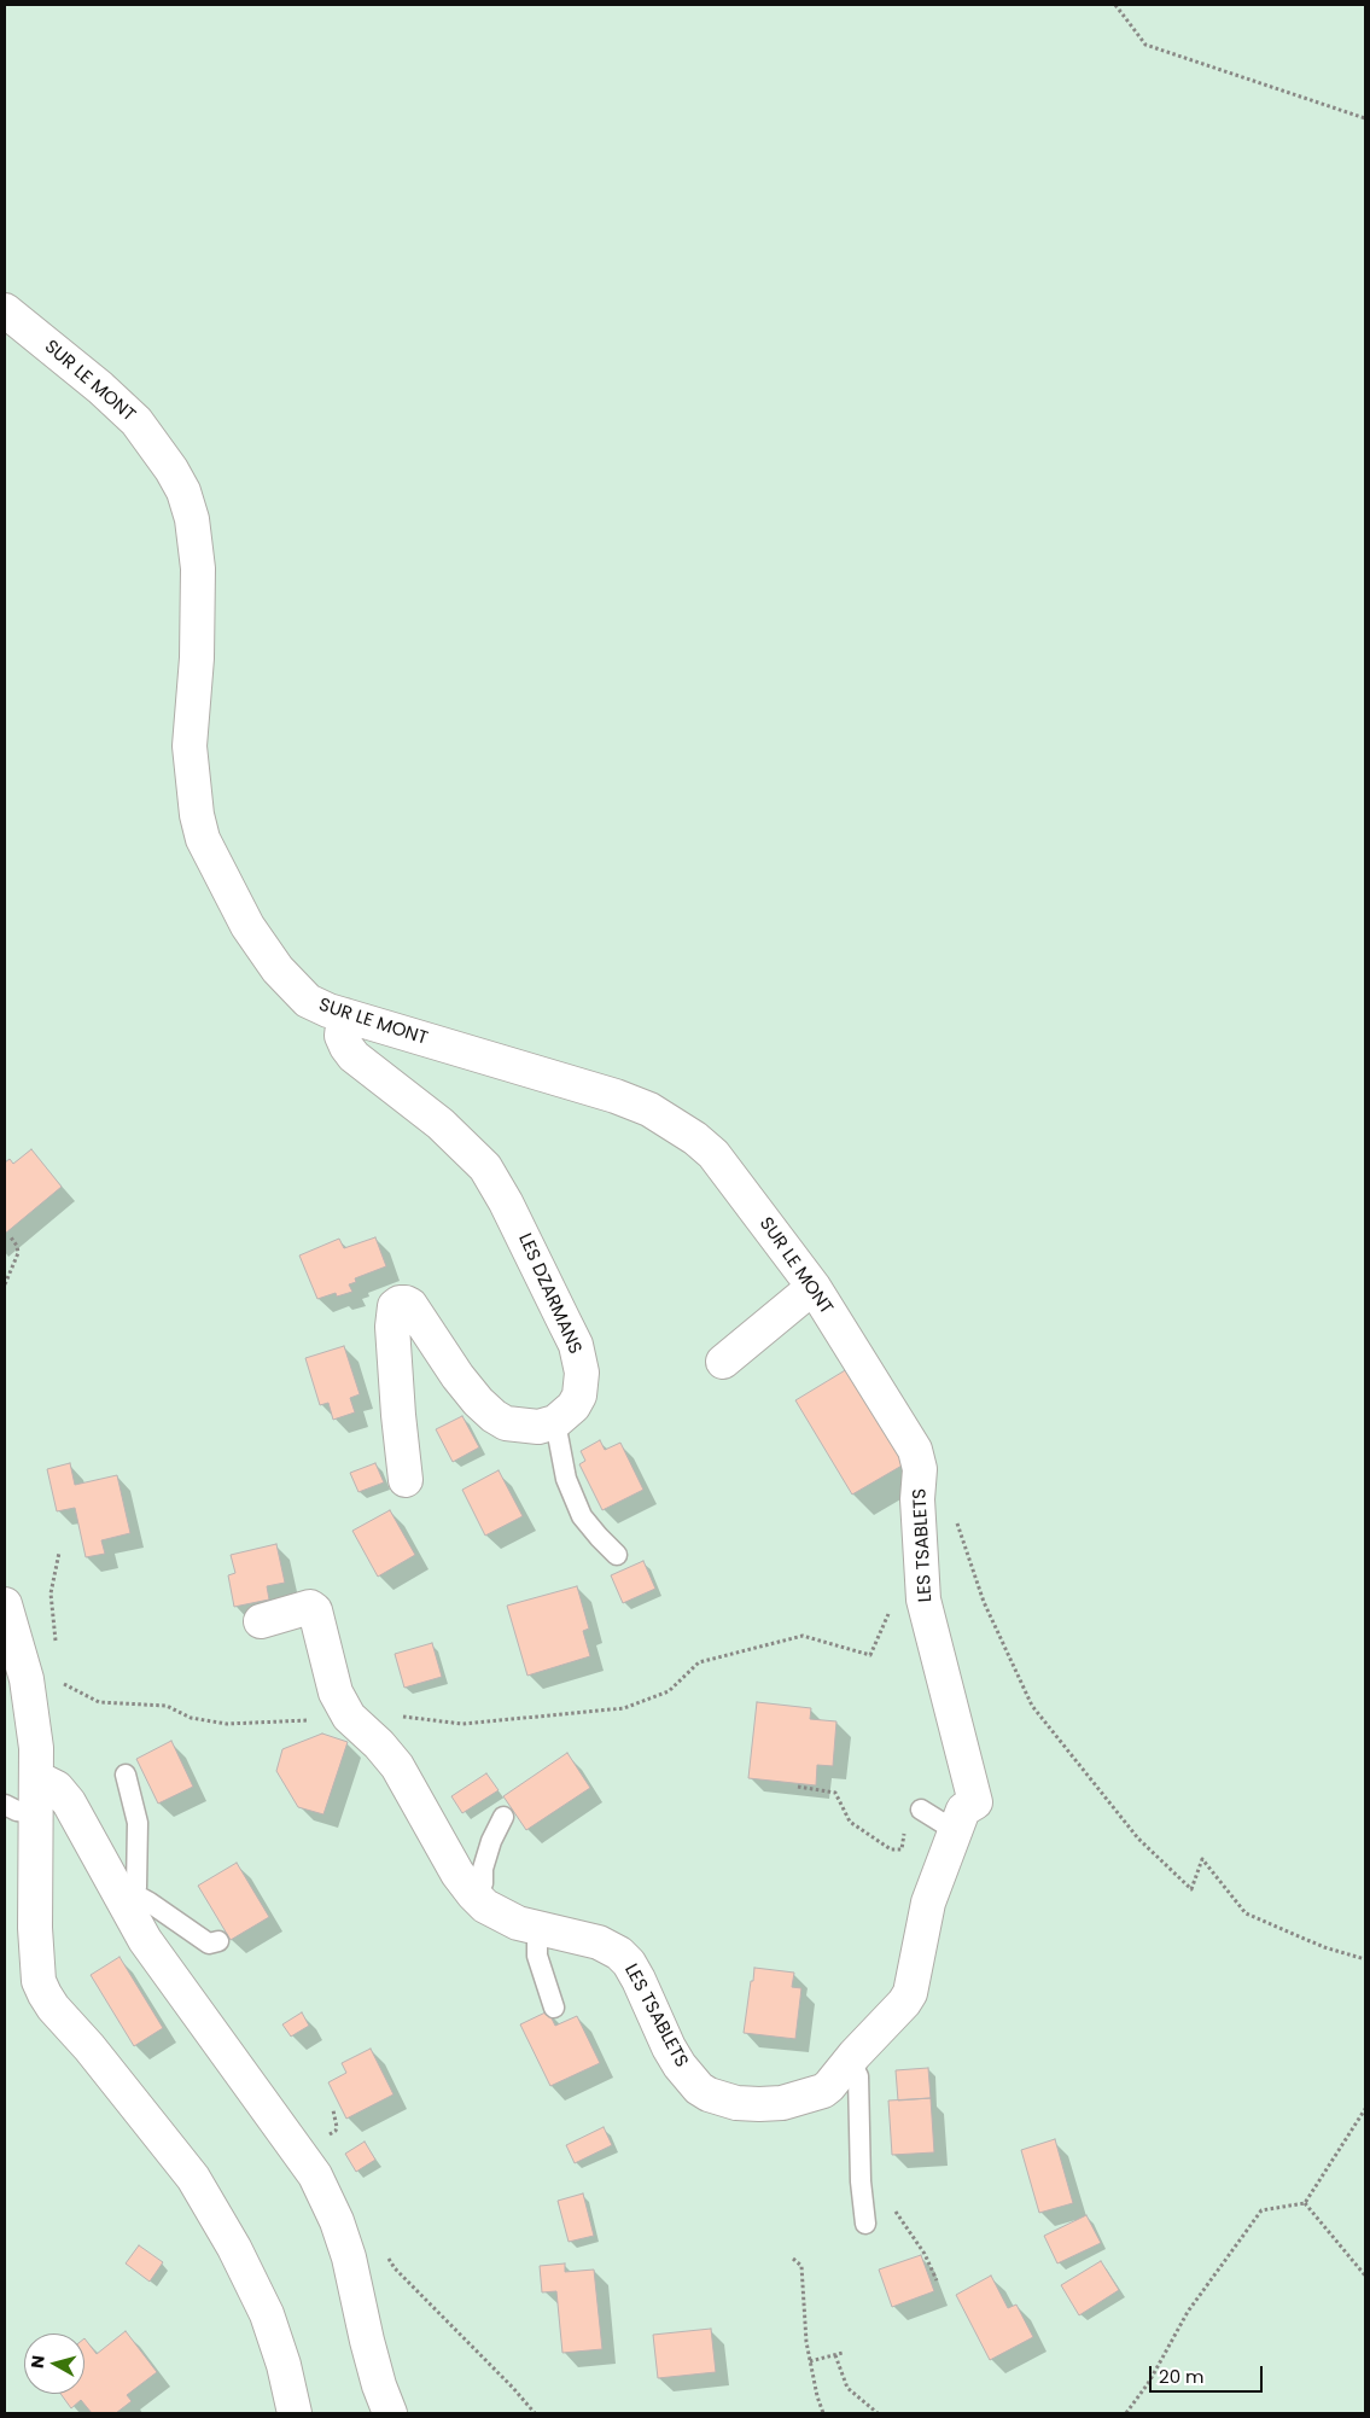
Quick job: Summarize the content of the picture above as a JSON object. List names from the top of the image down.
{
  "streets": {
    "street": ["SUR LE MONT", "LES DZARMANS", "LES TSABLETS"]
  },
  "crossings": [
    ["SUR LE MONT", "LES DZARMANS"],
    ["SUR LE MONT", "LES TSABLETS"]
  ],
  "scale_bar": "20 m",
  "north": "left"
}
